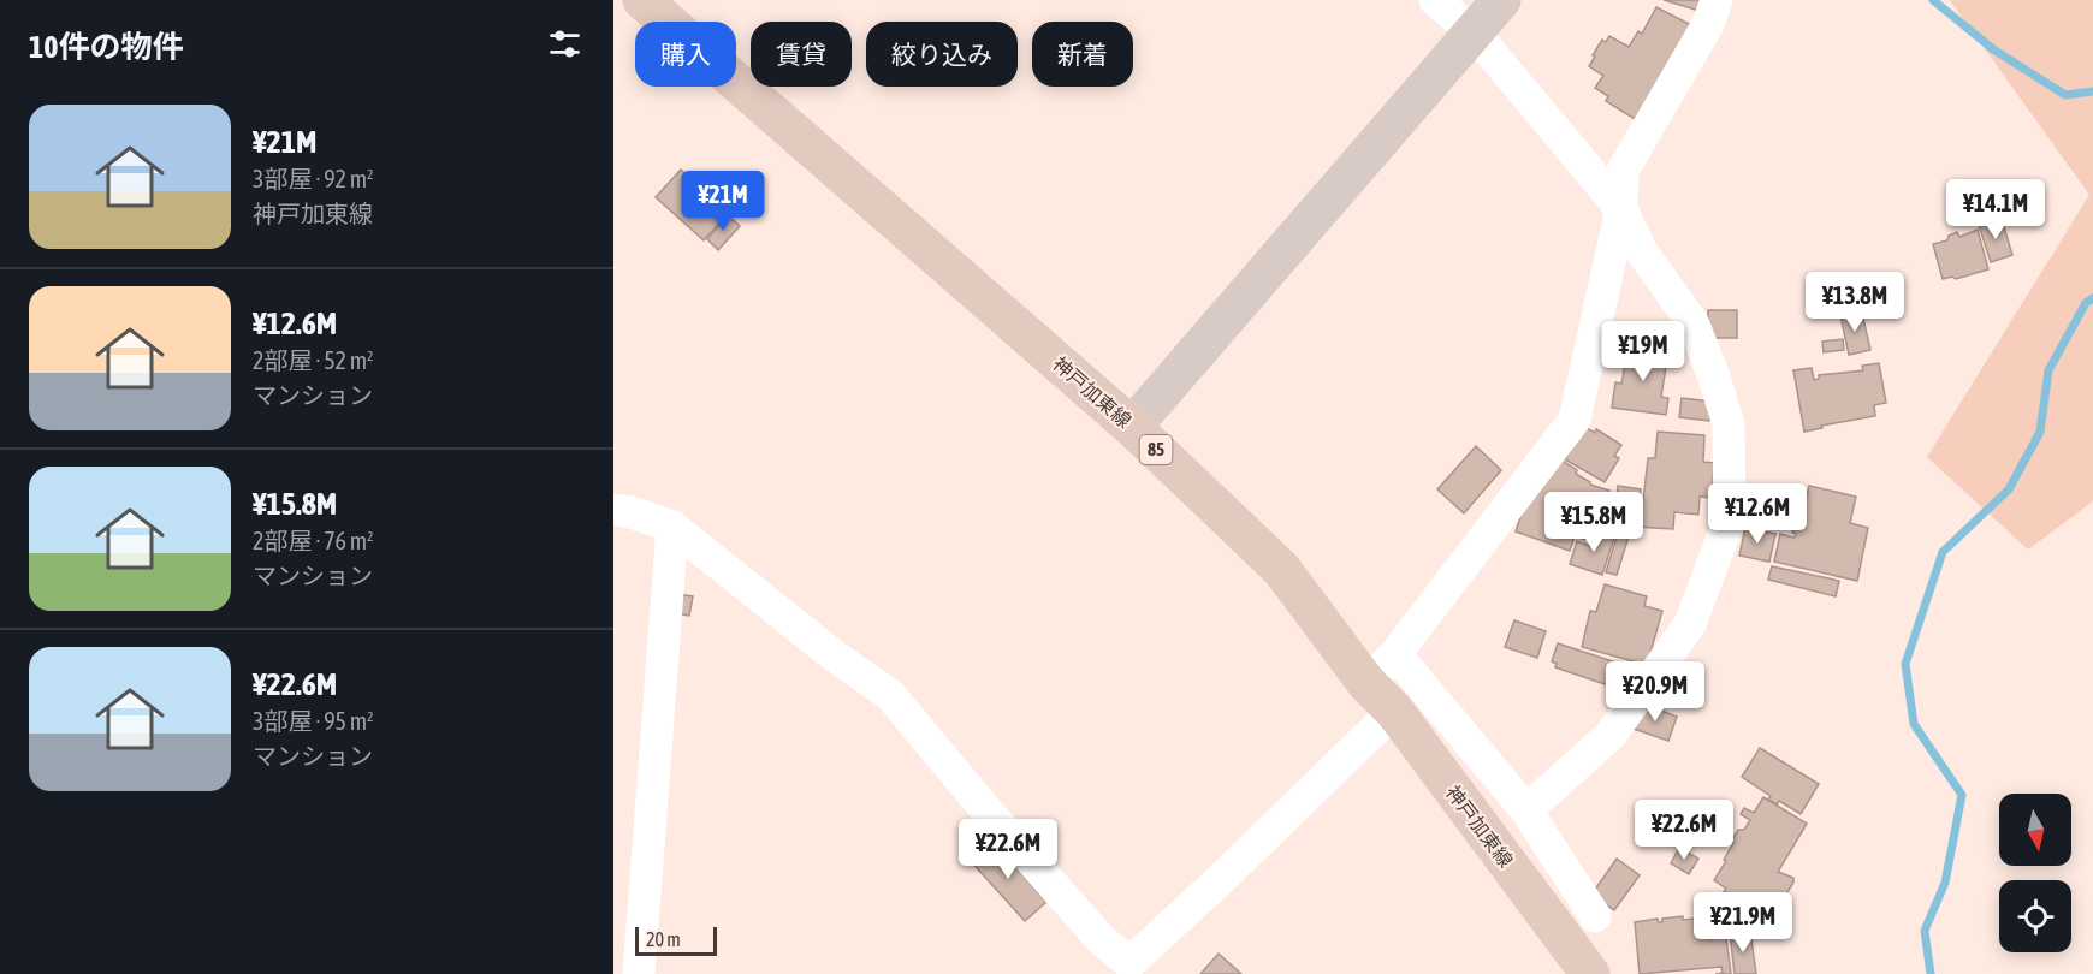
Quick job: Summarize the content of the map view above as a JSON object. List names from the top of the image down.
{
  "streets": {
    "main road": ["神戸加東線", "85"]
  },
  "scale_bar": "20 m",
  "north": "bottom",
  "page": {
    "heading": "10件の物件",
    "chip": [
      "購入",
      "賃貸",
      "絞り込み",
      "新着"
    ],
    "list": [
      {
        "name": "¥21M",
        "note": "3部屋 · 92 m² · 神戸加東線"
      },
      {
        "name": "¥12.6M",
        "note": "2部屋 · 52 m² · マンション"
      },
      {
        "name": "¥15.8M",
        "note": "2部屋 · 76 m² · マンション"
      },
      {
        "name": "¥22.6M",
        "note": "3部屋 · 95 m² · マンション"
      }
    ],
    "price": [
      "¥21M",
      "¥14.1M",
      "¥13.8M",
      "¥19M",
      "¥12.6M",
      "¥15.8M",
      "¥20.9M",
      "¥22.6M",
      "¥22.6M",
      "¥21.9M"
    ],
    "scale": "20 m"
  }
}
